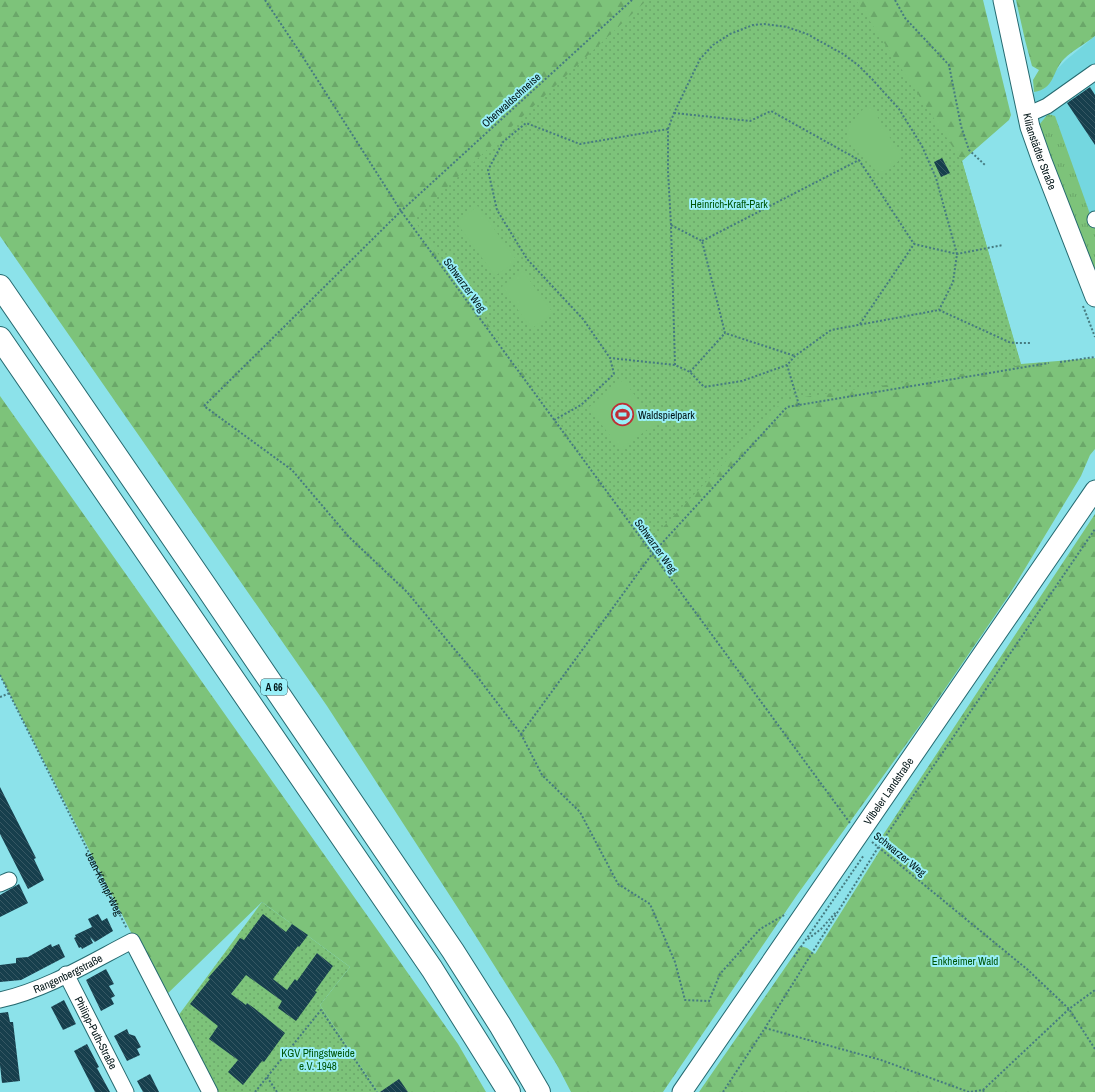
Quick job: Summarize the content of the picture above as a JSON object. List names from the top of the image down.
{
  "streets": {
    "highway": ["A 66"],
    "main road": ["Kilianstädter Straße", "Vilbeler Landstraße"],
    "street": ["Rangenbergstraße", "Philipp-Puth-Straße"],
    "path": ["Oberwaldschneise", "Schwarzer Weg", "Jean-Kempf-Weg"]
  },
  "crossings": [
    ["Oberwaldschneise", "Schwarzer Weg"],
    ["Schwarzer Weg", "Vilbeler Landstraße"],
    ["Jean-Kempf-Weg", "Rangenbergstraße"],
    ["Rangenbergstraße", "Philipp-Puth-Straße"]
  ],
  "parks": ["Heinrich-Kraft-Park", "Enkheimer Wald", "KGV Pfingstweide e.V. 1948"],
  "places": {
    "sports": ["Waldspielpark"]
  }
}
